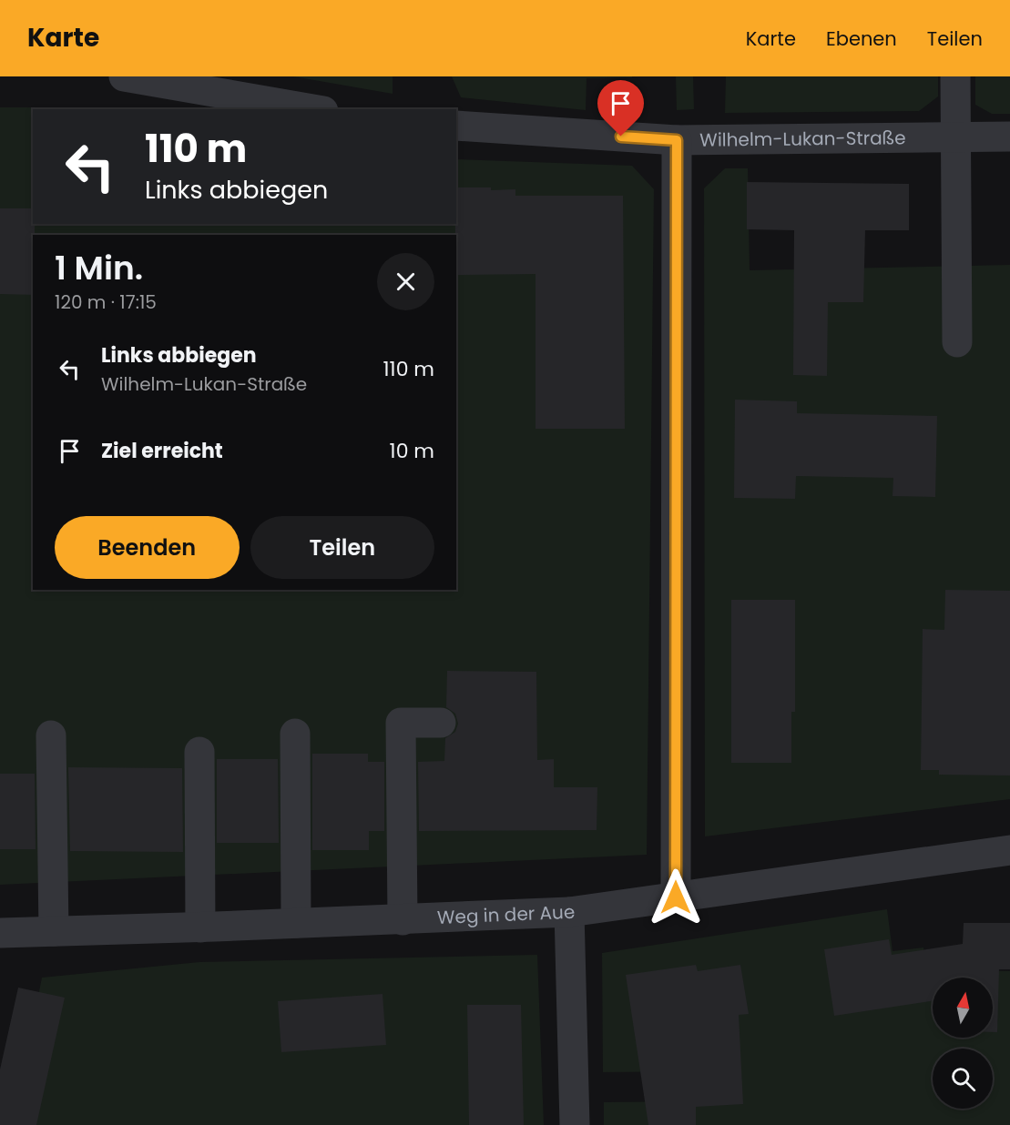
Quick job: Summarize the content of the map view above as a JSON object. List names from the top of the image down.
{
  "streets": {
    "street": ["Wilhelm-Lukan-Straße", "Weg in der Aue"]
  },
  "north": "top",
  "page": {
    "header": "Karte",
    "nav": ["Karte", "Ebenen", "Teilen"],
    "turn": ["110 m", "Links abbiegen"],
    "heading": ["1 Min.", "120 m · 17:15"],
    "list": [
      {
        "name": "Links abbiegen",
        "note": "Wilhelm-Lukan-Straße",
        "value": "110 m"
      },
      {
        "name": "Ziel erreicht",
        "value": "10 m"
      }
    ],
    "buttons": ["Beenden", "Teilen"]
  }
}
